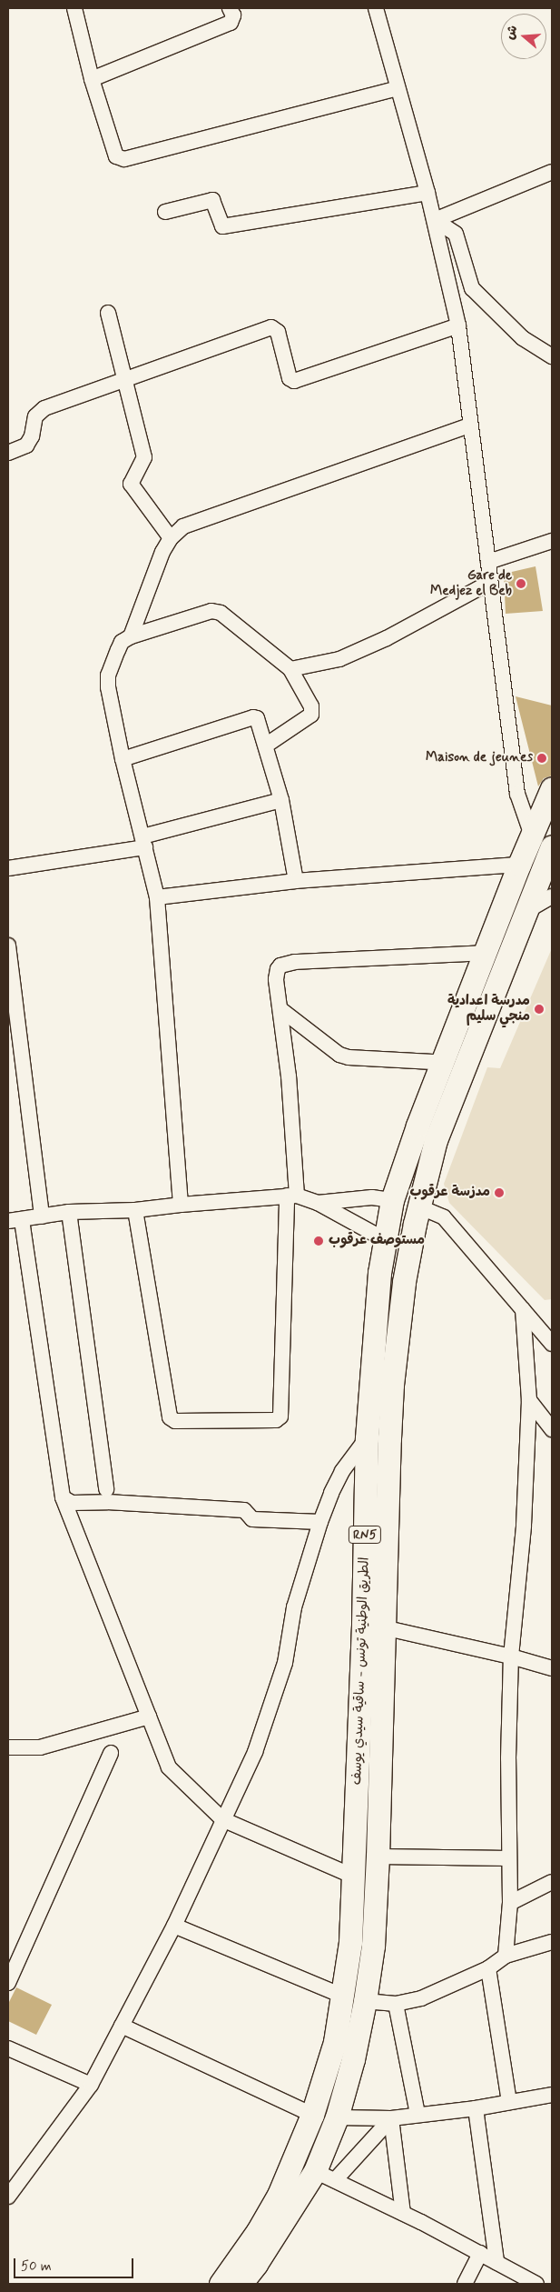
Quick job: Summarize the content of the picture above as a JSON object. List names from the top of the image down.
{
  "streets": {
    "main road": ["RN5", "الطريق الوطنية تونس - ساقية سيدي يوسف"]
  },
  "places": [
    "Gare de Medjez el Beb",
    "Maison de jeunes",
    "مدرسة اعدادية منجي سليم",
    "مدزسة عرقوب",
    "مستوصف عرقوب"
  ],
  "scale_bar": "50 m",
  "north": "left"
}
